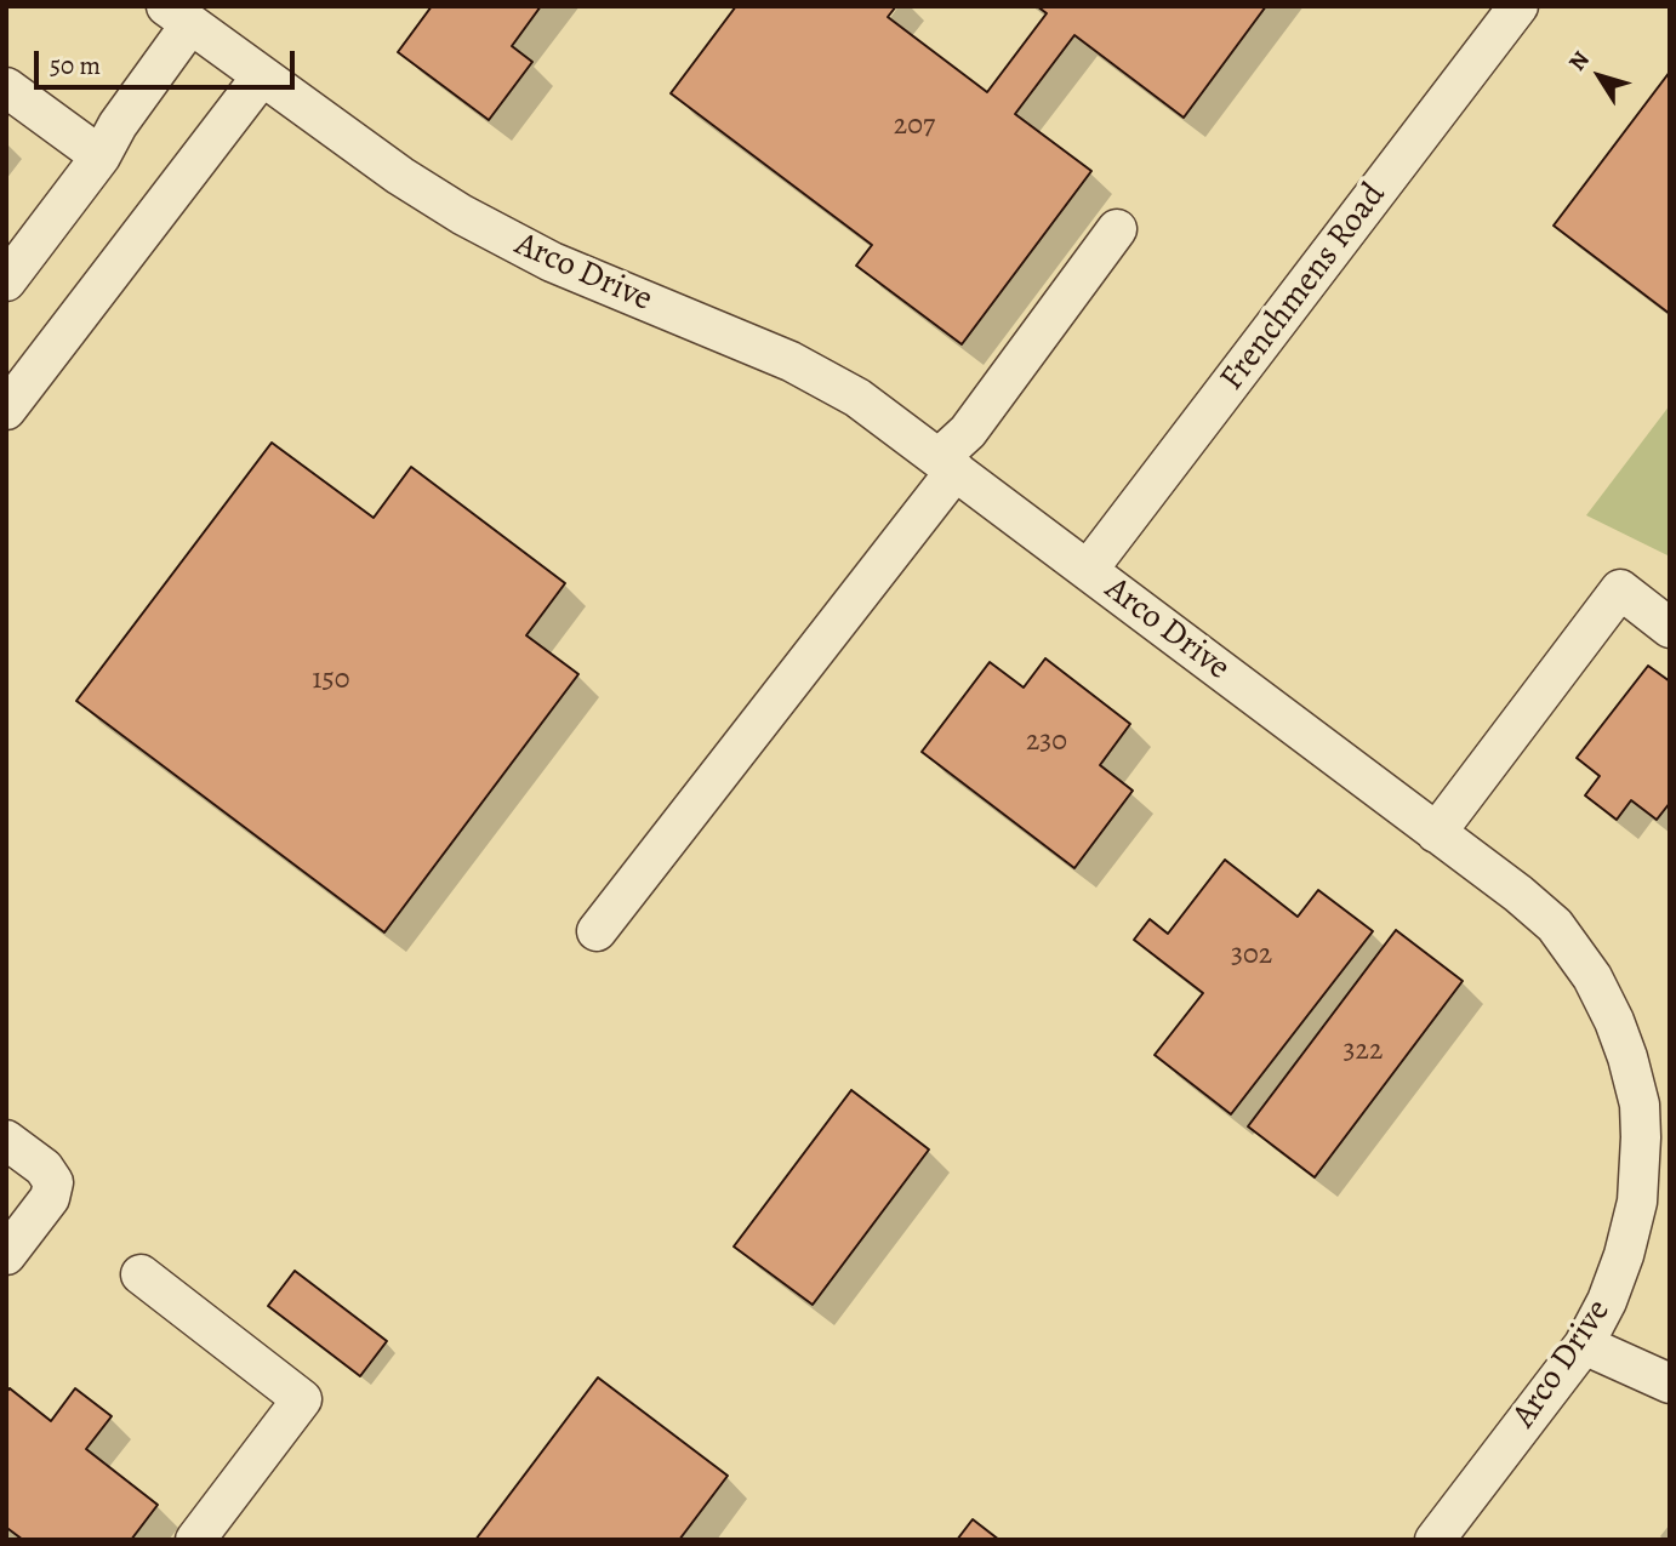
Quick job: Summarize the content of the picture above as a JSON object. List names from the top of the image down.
{
  "streets": {
    "street": ["Arco Drive", "Frenchmens Road"]
  },
  "crossings": [
    ["Arco Drive", "Frenchmens Road"]
  ],
  "house_numbers": [
    "207",
    "150",
    "230",
    "302",
    "322"
  ],
  "scale_bar": "50 m",
  "north": "top left"
}
